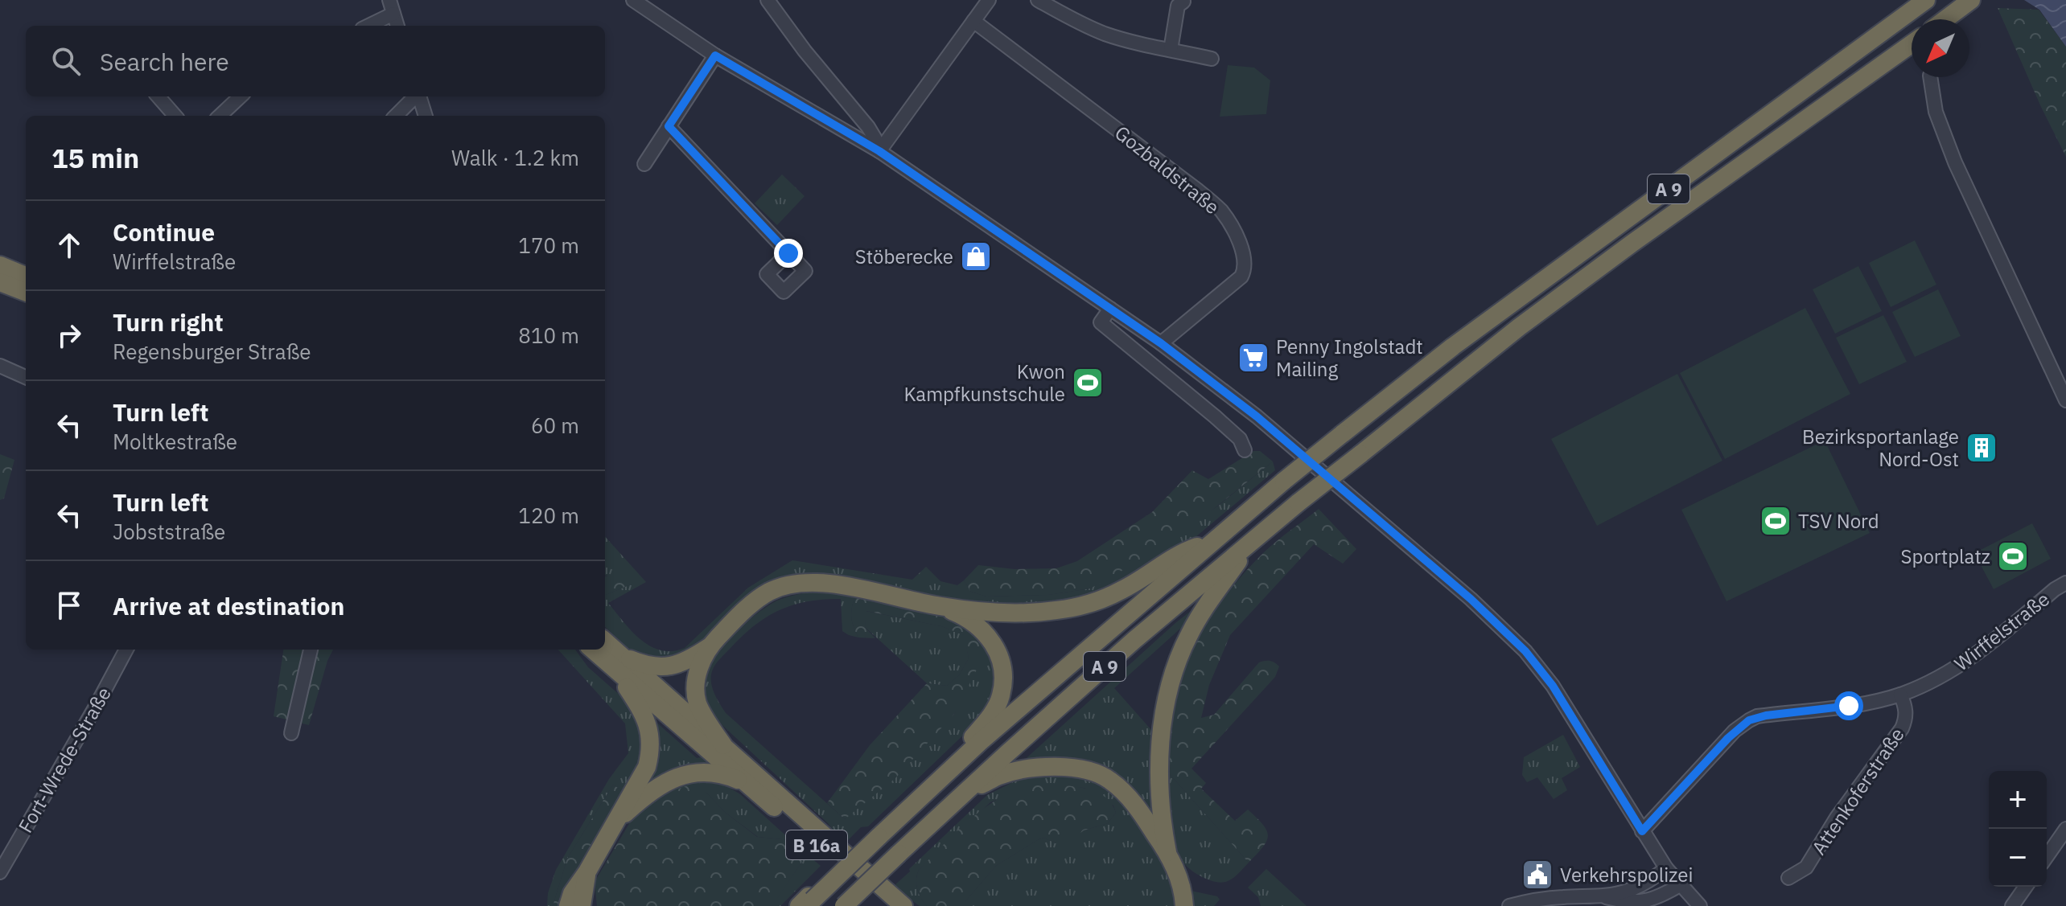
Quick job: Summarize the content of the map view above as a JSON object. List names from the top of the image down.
{
  "streets": {
    "highway": ["A 9", "B 16a"],
    "street": [
      "Gozbaldstraße",
      "Wirffelstraße",
      "Fort-Wrede-Straße",
      "Attenkoferstraße"
    ]
  },
  "crossings": [
    ["A 9", "B 16a"],
    ["Wirffelstraße", "Attenkoferstraße"]
  ],
  "places": {
    "shop": ["Stöberecke"],
    "supermarket": ["Penny Ingolstadt Mailing"],
    "sports": ["Kwon Kampfkunstschule", "TSV Nord", "Sportplatz"],
    "building": ["Bezirksportanlage Nord-Ost"],
    "public building": ["Verkehrspolizei"]
  },
  "north": "bottom left",
  "page": {
    "search": "Search here",
    "heading": ["15 min", "Walk · 1.2 km"],
    "list": [
      ["Continue", "Wirffelstraße", "170 m"],
      ["Turn right", "Regensburger Straße", "810 m"],
      ["Turn left", "Moltkestraße", "60 m"],
      ["Turn left", "Jobststraße", "120 m"],
      "Arrive at destination"
    ],
    "map_buttons": ["+", "−"]
  }
}
